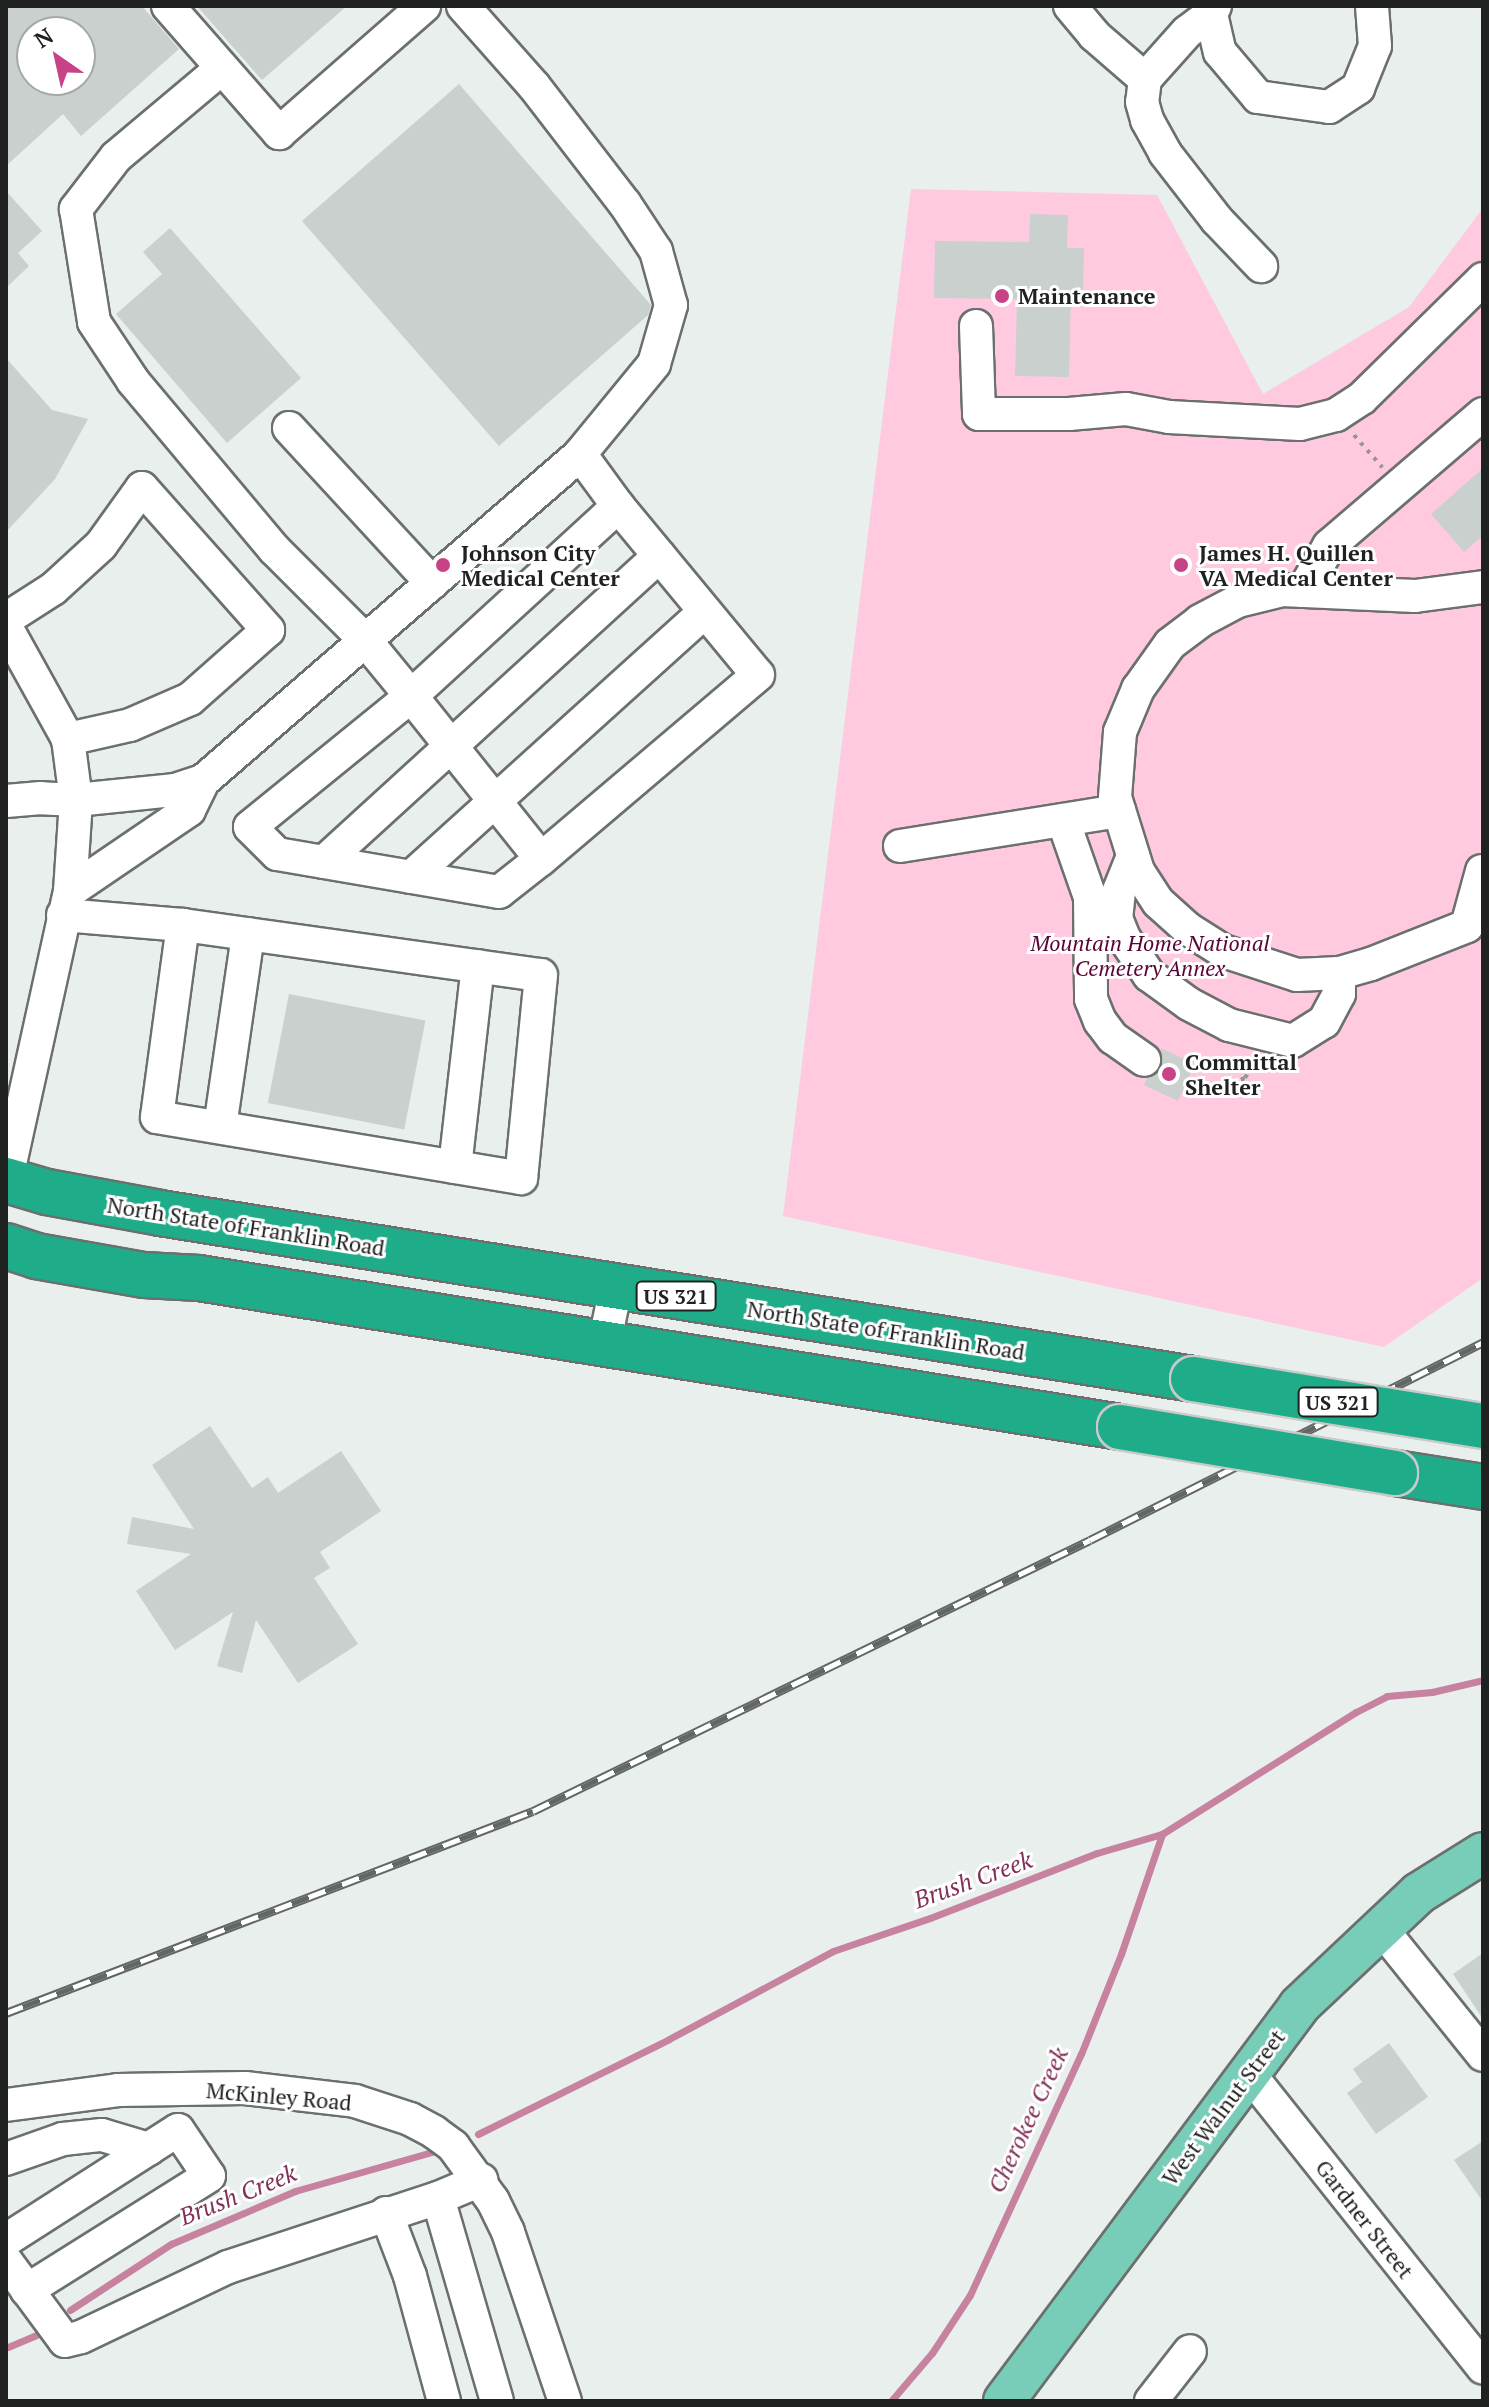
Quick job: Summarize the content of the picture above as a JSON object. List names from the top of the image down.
{
  "streets": {
    "highway": ["North State of Franklin Road", "US 321"],
    "main road": ["West Walnut Street"],
    "street": ["McKinley Road", "Gardner Street"]
  },
  "crossings": [
    ["West Walnut Street", "Gardner Street"]
  ],
  "water": ["Brush Creek", "Cherokee Creek"],
  "parks": ["Mountain Home National Cemetery Annex"],
  "places": [
    "Maintenance",
    "Johnson City Medical Center",
    "James H. Quillen VA Medical Center",
    "Committal Shelter"
  ],
  "north": "top left"
}
